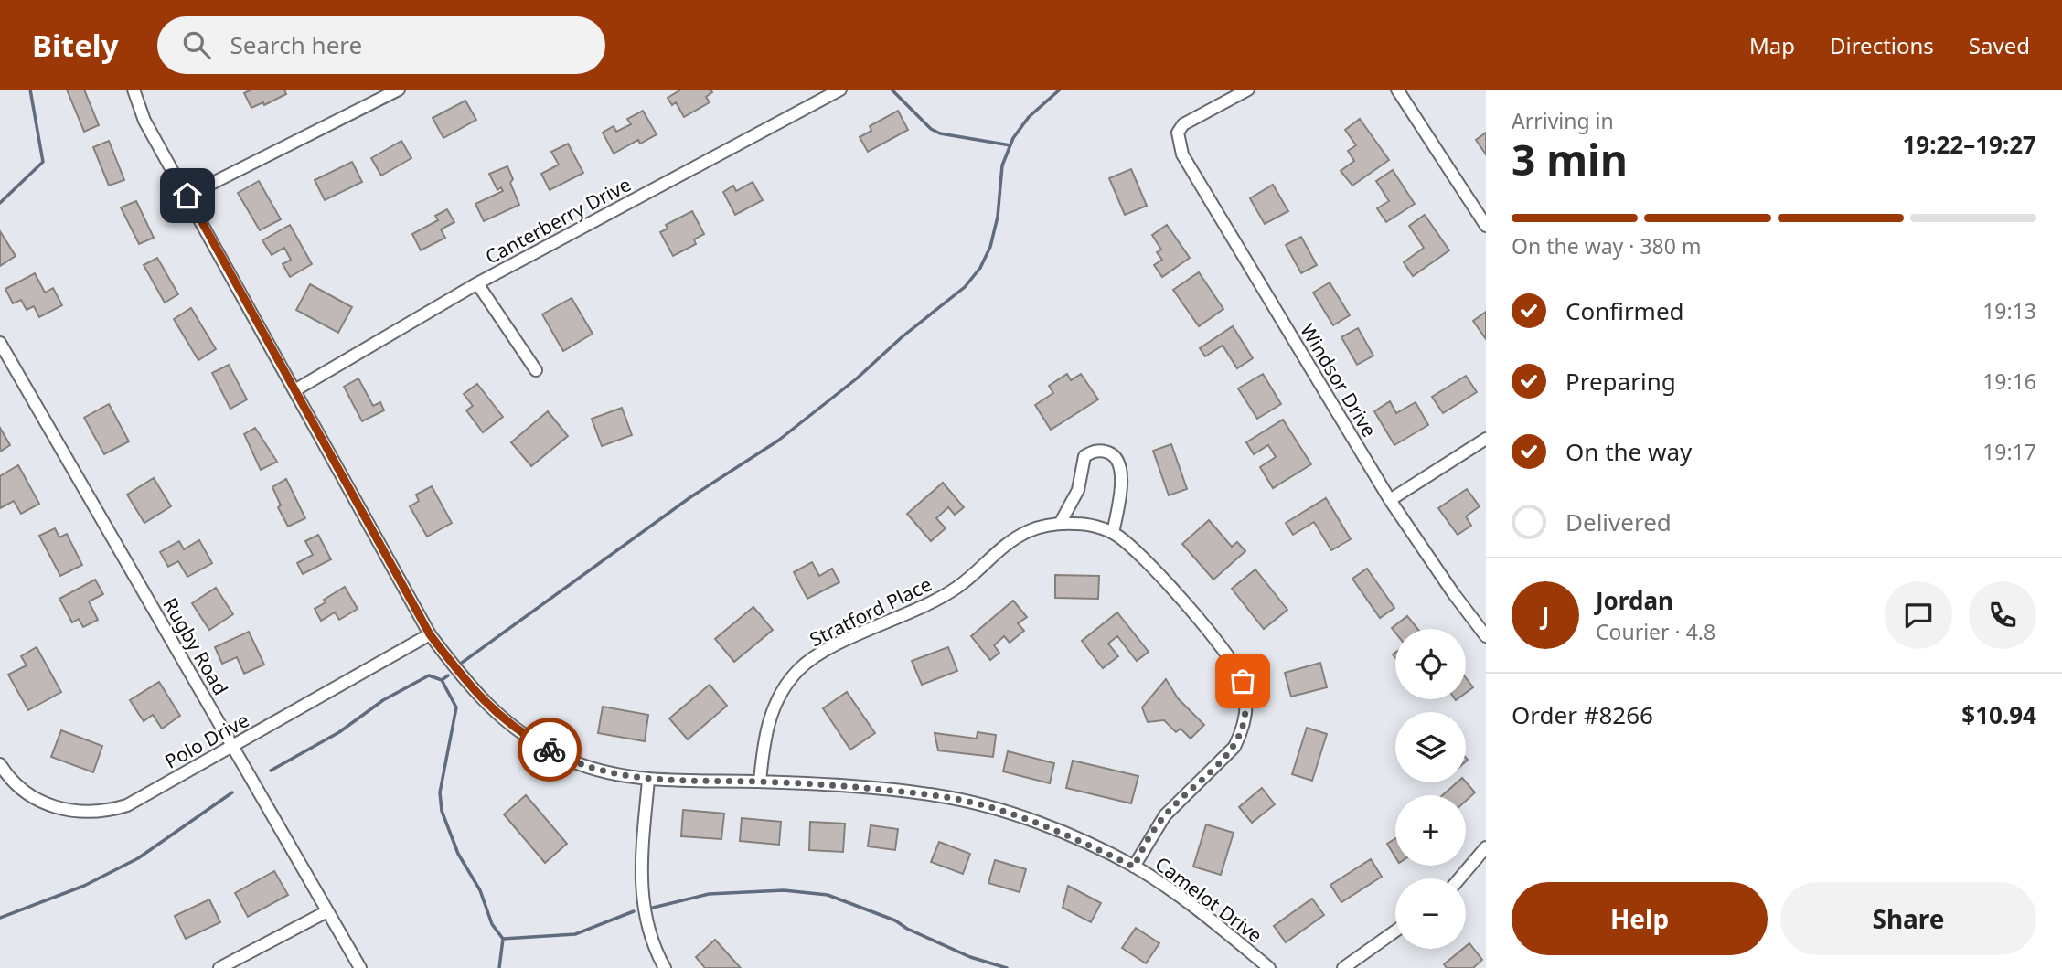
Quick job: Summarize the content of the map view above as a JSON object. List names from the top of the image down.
{
  "streets": {
    "street": [
      "Canterberry Drive",
      "Windsor Drive",
      "Stratford Place",
      "Rugby Road",
      "Polo Drive",
      "Camelot Drive"
    ]
  },
  "crossings": [
    ["Canterberry Drive", "Camelot Drive"],
    ["Stratford Place", "Camelot Drive"],
    ["Rugby Road", "Polo Drive"],
    ["Polo Drive", "Camelot Drive"]
  ],
  "page": {
    "header": "Bitely",
    "search": "Search here",
    "nav": ["Map", "Directions", "Saved"],
    "heading": ["3 min", "Arriving in", "19:22–19:27"],
    "panel": [
      "Jordan",
      "Courier · 4.8",
      "Order #8266",
      "$10.94"
    ],
    "bar": "On the way · 380 m",
    "list": [
      ["Confirmed", "19:13"],
      ["Preparing", "19:16"],
      ["On the way", "19:17"],
      "Delivered"
    ],
    "round": "J",
    "map_buttons": ["+", "−"],
    "buttons": ["Help", "Share"]
  }
}
